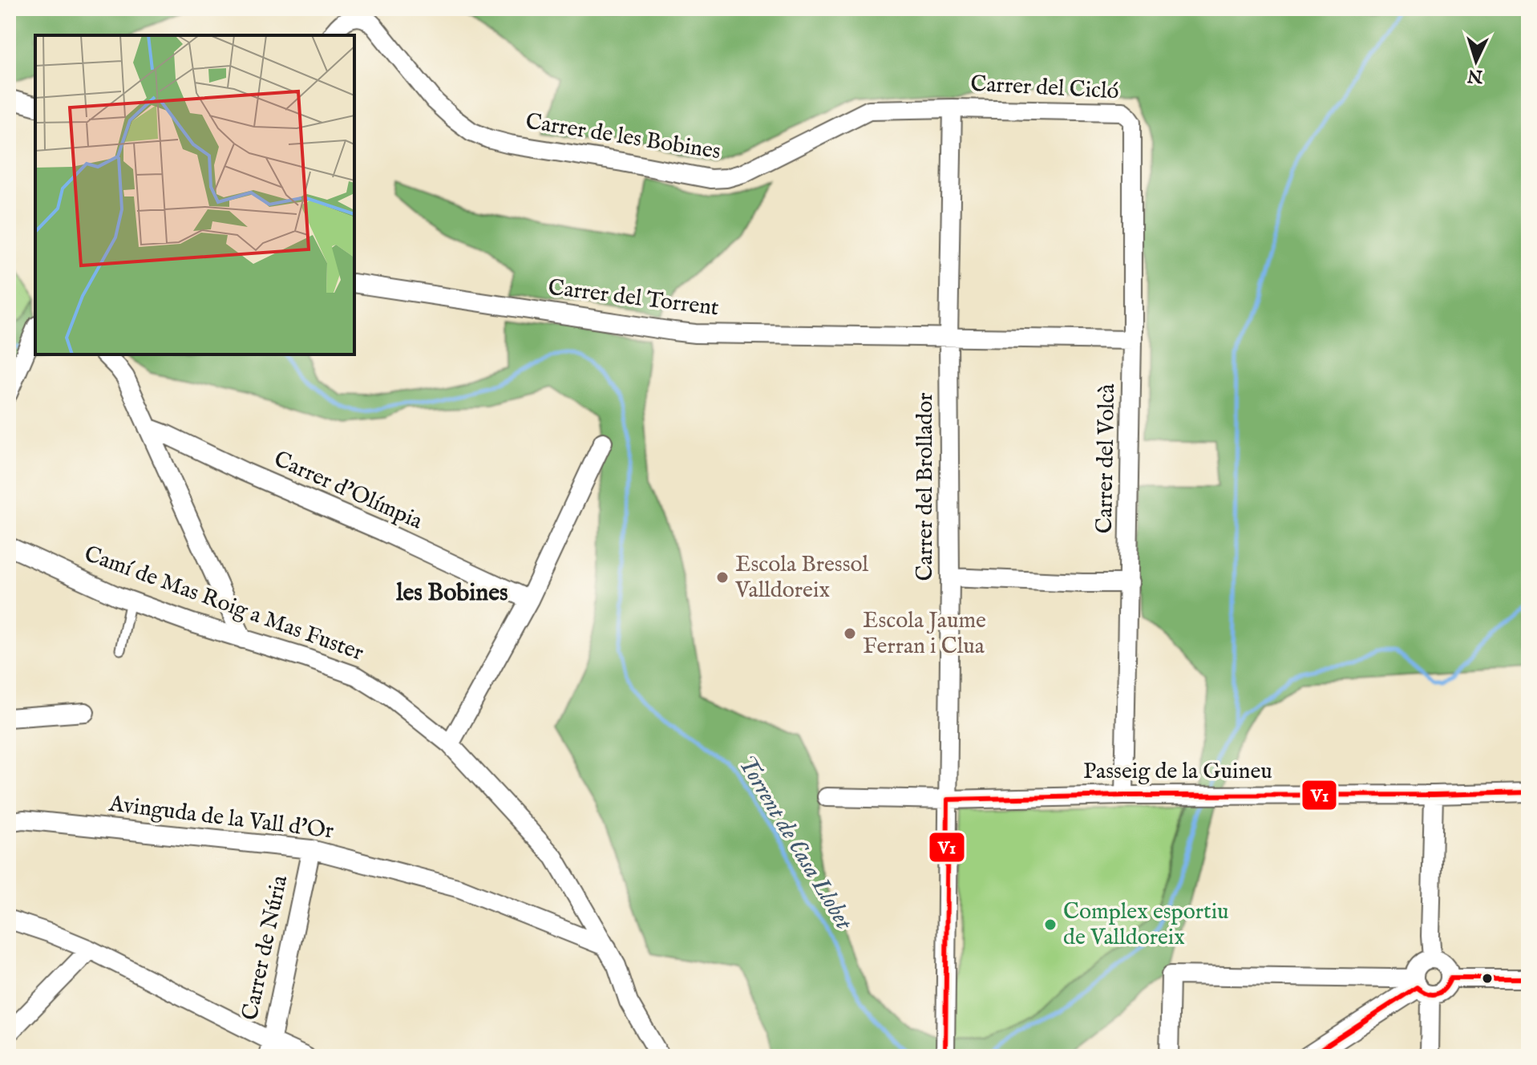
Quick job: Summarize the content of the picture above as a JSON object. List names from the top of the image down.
{
  "streets": {
    "street": [
      "Carrer del Cicló",
      "Carrer de les Bobines",
      "Carrer del Torrent",
      "Carrer del Volcà",
      "Carrer del Brollador",
      "Carrer d'Olímpia",
      "Camí de Mas Roig a Mas Fuster",
      "Passeig de la Guineu",
      "Avinguda de la Vall d'Or",
      "Carrer de Núria"
    ]
  },
  "crossings": [
    ["Carrer del Cicló", "Carrer de les Bobines"],
    ["Carrer del Cicló", "Carrer del Volcà"],
    ["Carrer del Cicló", "Carrer del Brollador"],
    ["Carrer de les Bobines", "Carrer del Brollador"],
    ["Carrer del Torrent", "Carrer del Volcà"],
    ["Carrer del Torrent", "Carrer del Brollador"],
    ["Carrer del Volcà", "Passeig de la Guineu"],
    ["Carrer del Brollador", "Passeig de la Guineu"],
    ["Camí de Mas Roig a Mas Fuster", "Avinguda de la Vall d'Or"],
    ["Avinguda de la Vall d'Or", "Carrer de Núria"]
  ],
  "districts": ["les Bobines"],
  "water": ["Torrent de Casa Llobet"],
  "places": ["Escola Bressol Valldoreix", "Escola Jaume Ferran i Clua", "Complex esportiu de Valldoreix"],
  "lines": ["transit line V1"],
  "north": "bottom"
}
